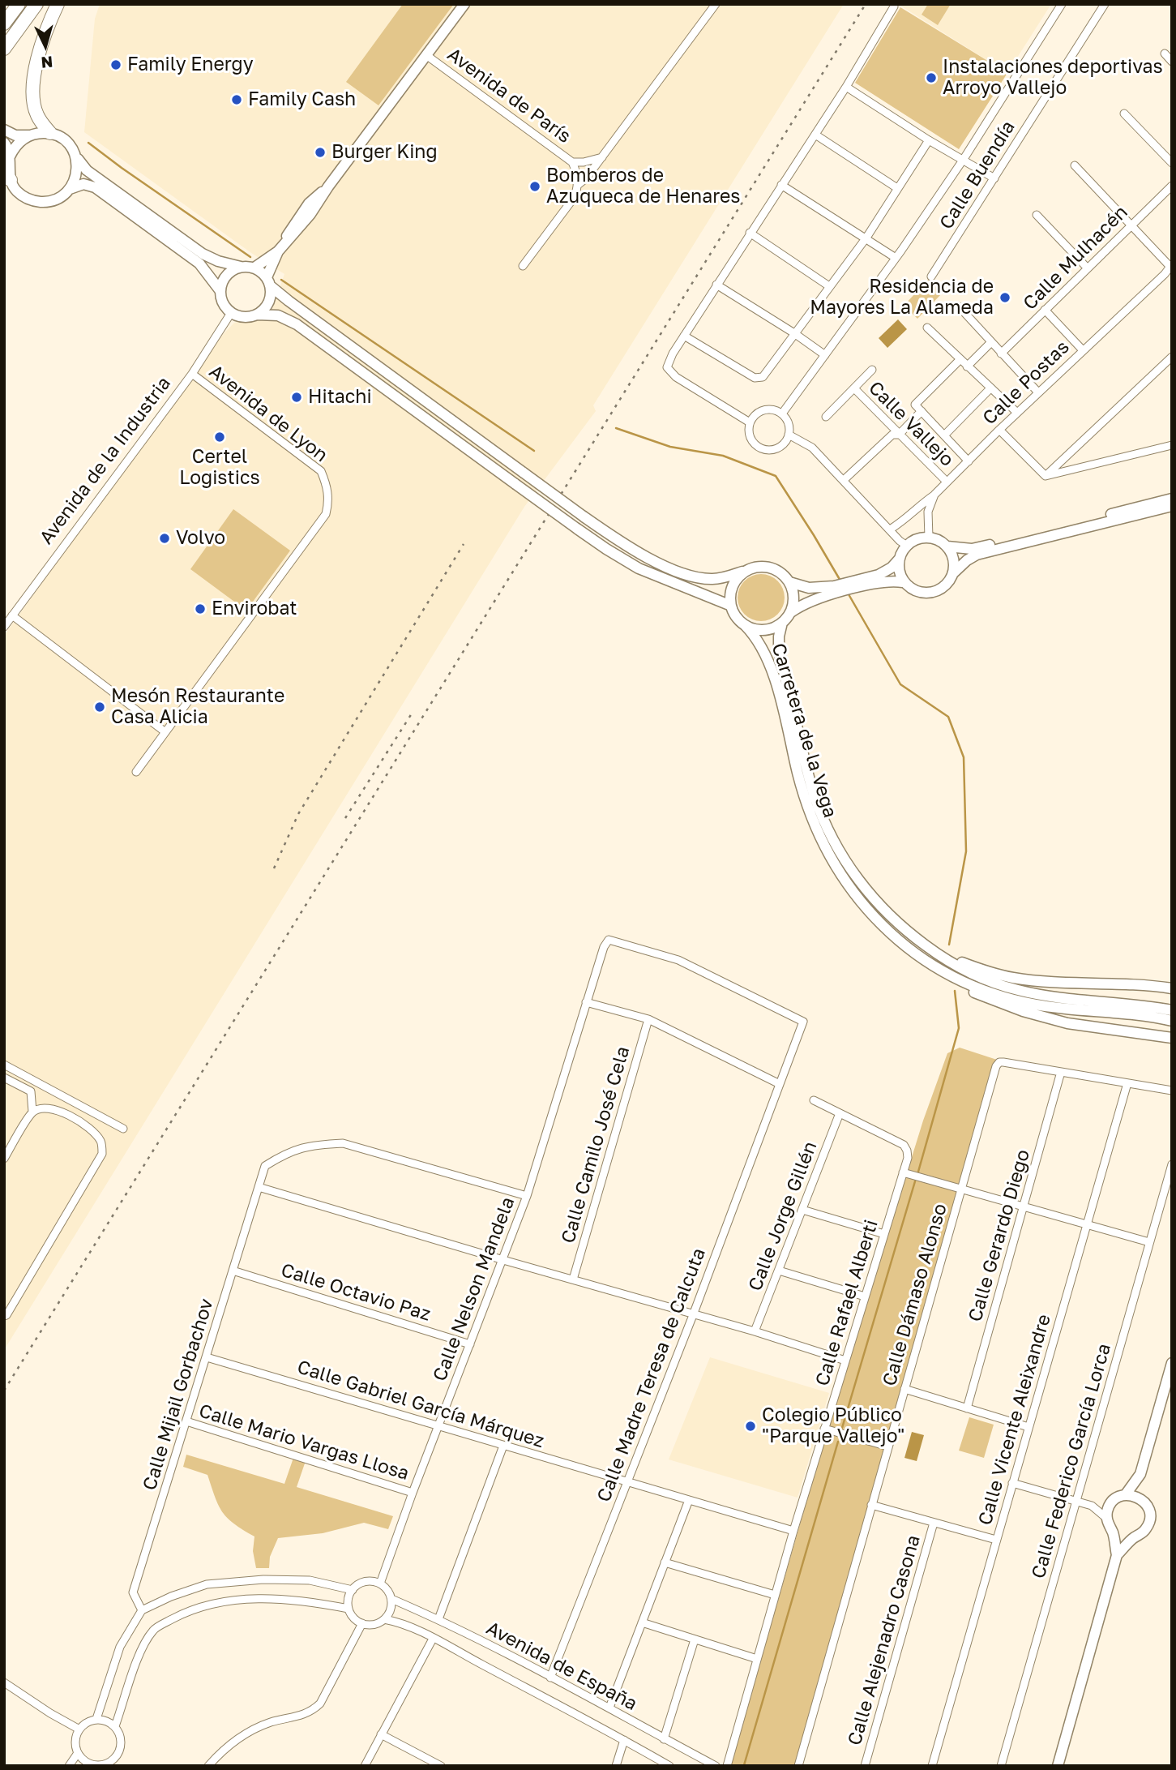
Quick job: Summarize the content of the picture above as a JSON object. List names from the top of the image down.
{
  "streets": {
    "main road": ["Carretera de la Vega"],
    "street": [
      "Avenida de París",
      "Calle Buendía",
      "Calle Mulhacén",
      "Calle Postas",
      "Avenida de Lyon",
      "Calle Vallejo",
      "Avenida de la Industria",
      "Calle Camilo José Cela",
      "Calle Jorge Gillén",
      "Calle Gerardo Diego",
      "Calle Nelson Mandela",
      "Calle Octavio Paz",
      "Calle Dámaso Alonso",
      "Calle Rafael Alberti",
      "Calle Madre Teresa de Calcuta",
      "Calle Mijail Gorbachov",
      "Calle Gabriel García Márquez",
      "Calle Vicente Aleixandre",
      "Calle Mario Vargas Llosa",
      "Calle Federico García Lorca",
      "Calle Alejenadro Casona",
      "Avenida de España"
    ]
  },
  "crossings": [
    ["Calle Postas", "Calle Vallejo"],
    ["Avenida de Lyon", "Avenida de la Industria"],
    ["Calle Jorge Gillén", "Calle Rafael Alberti"],
    ["Calle Gerardo Diego", "Calle Dámaso Alonso"],
    ["Calle Nelson Mandela", "Calle Octavio Paz"],
    ["Calle Nelson Mandela", "Calle Madre Teresa de Calcuta"],
    ["Calle Nelson Mandela", "Calle Mijail Gorbachov"],
    ["Calle Nelson Mandela", "Calle Gabriel García Márquez"],
    ["Calle Nelson Mandela", "Calle Mario Vargas Llosa"],
    ["Calle Nelson Mandela", "Avenida de España"],
    ["Calle Octavio Paz", "Calle Mijail Gorbachov"],
    ["Calle Rafael Alberti", "Calle Gabriel García Márquez"],
    ["Calle Madre Teresa de Calcuta", "Calle Gabriel García Márquez"],
    ["Calle Madre Teresa de Calcuta", "Avenida de España"],
    ["Calle Mijail Gorbachov", "Calle Gabriel García Márquez"],
    ["Calle Mijail Gorbachov", "Calle Mario Vargas Llosa"]
  ],
  "places": [
    "Family Energy",
    "Instalaciones deportivas Arroyo Vallejo",
    "Family Cash",
    "Burger King",
    "Bomberos de Azuqueca de Henares",
    "Residencia de Mayores La Alameda",
    "Hitachi",
    "Certel Logistics",
    "Volvo",
    "Envirobat",
    "Mesón Restaurante Casa Alicia",
    "Colegio Público \"Parque Vallejo\""
  ],
  "north": "bottom"
}
